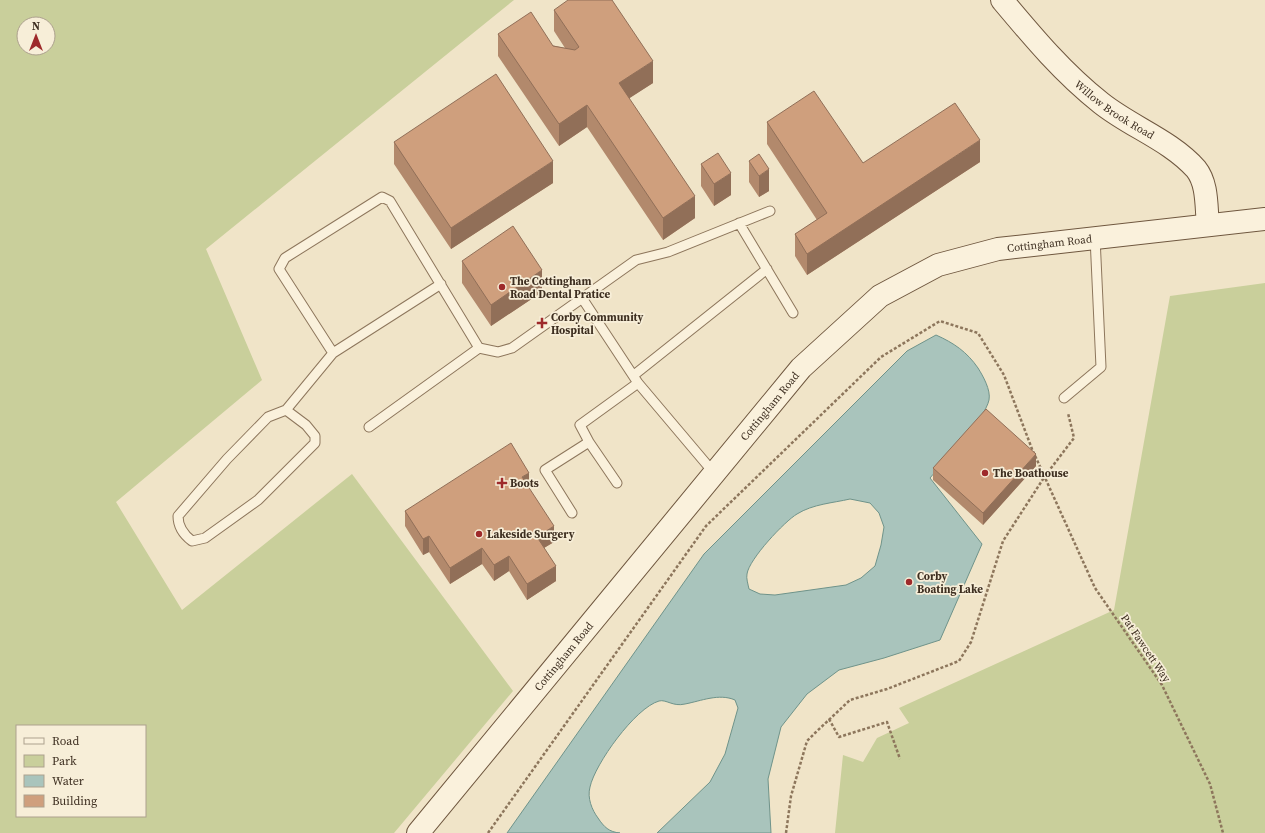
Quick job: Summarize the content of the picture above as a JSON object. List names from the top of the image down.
{
  "streets": {
    "street": ["Willow Brook Road", "Cottingham Road"],
    "path": ["Pat Fawcett Way"]
  },
  "crossings": [
    ["Willow Brook Road", "Cottingham Road"]
  ],
  "places": {
    "other": [
      "The Cottingham Road Dental Pratice",
      "The Boathouse",
      "Lakeside Surgery",
      "Corby Boating Lake"
    ],
    "health": ["Corby Community Hospital", "Boots"]
  },
  "legend": [
    "Road",
    "Park",
    "Water",
    "Building"
  ],
  "north": "top"
}
